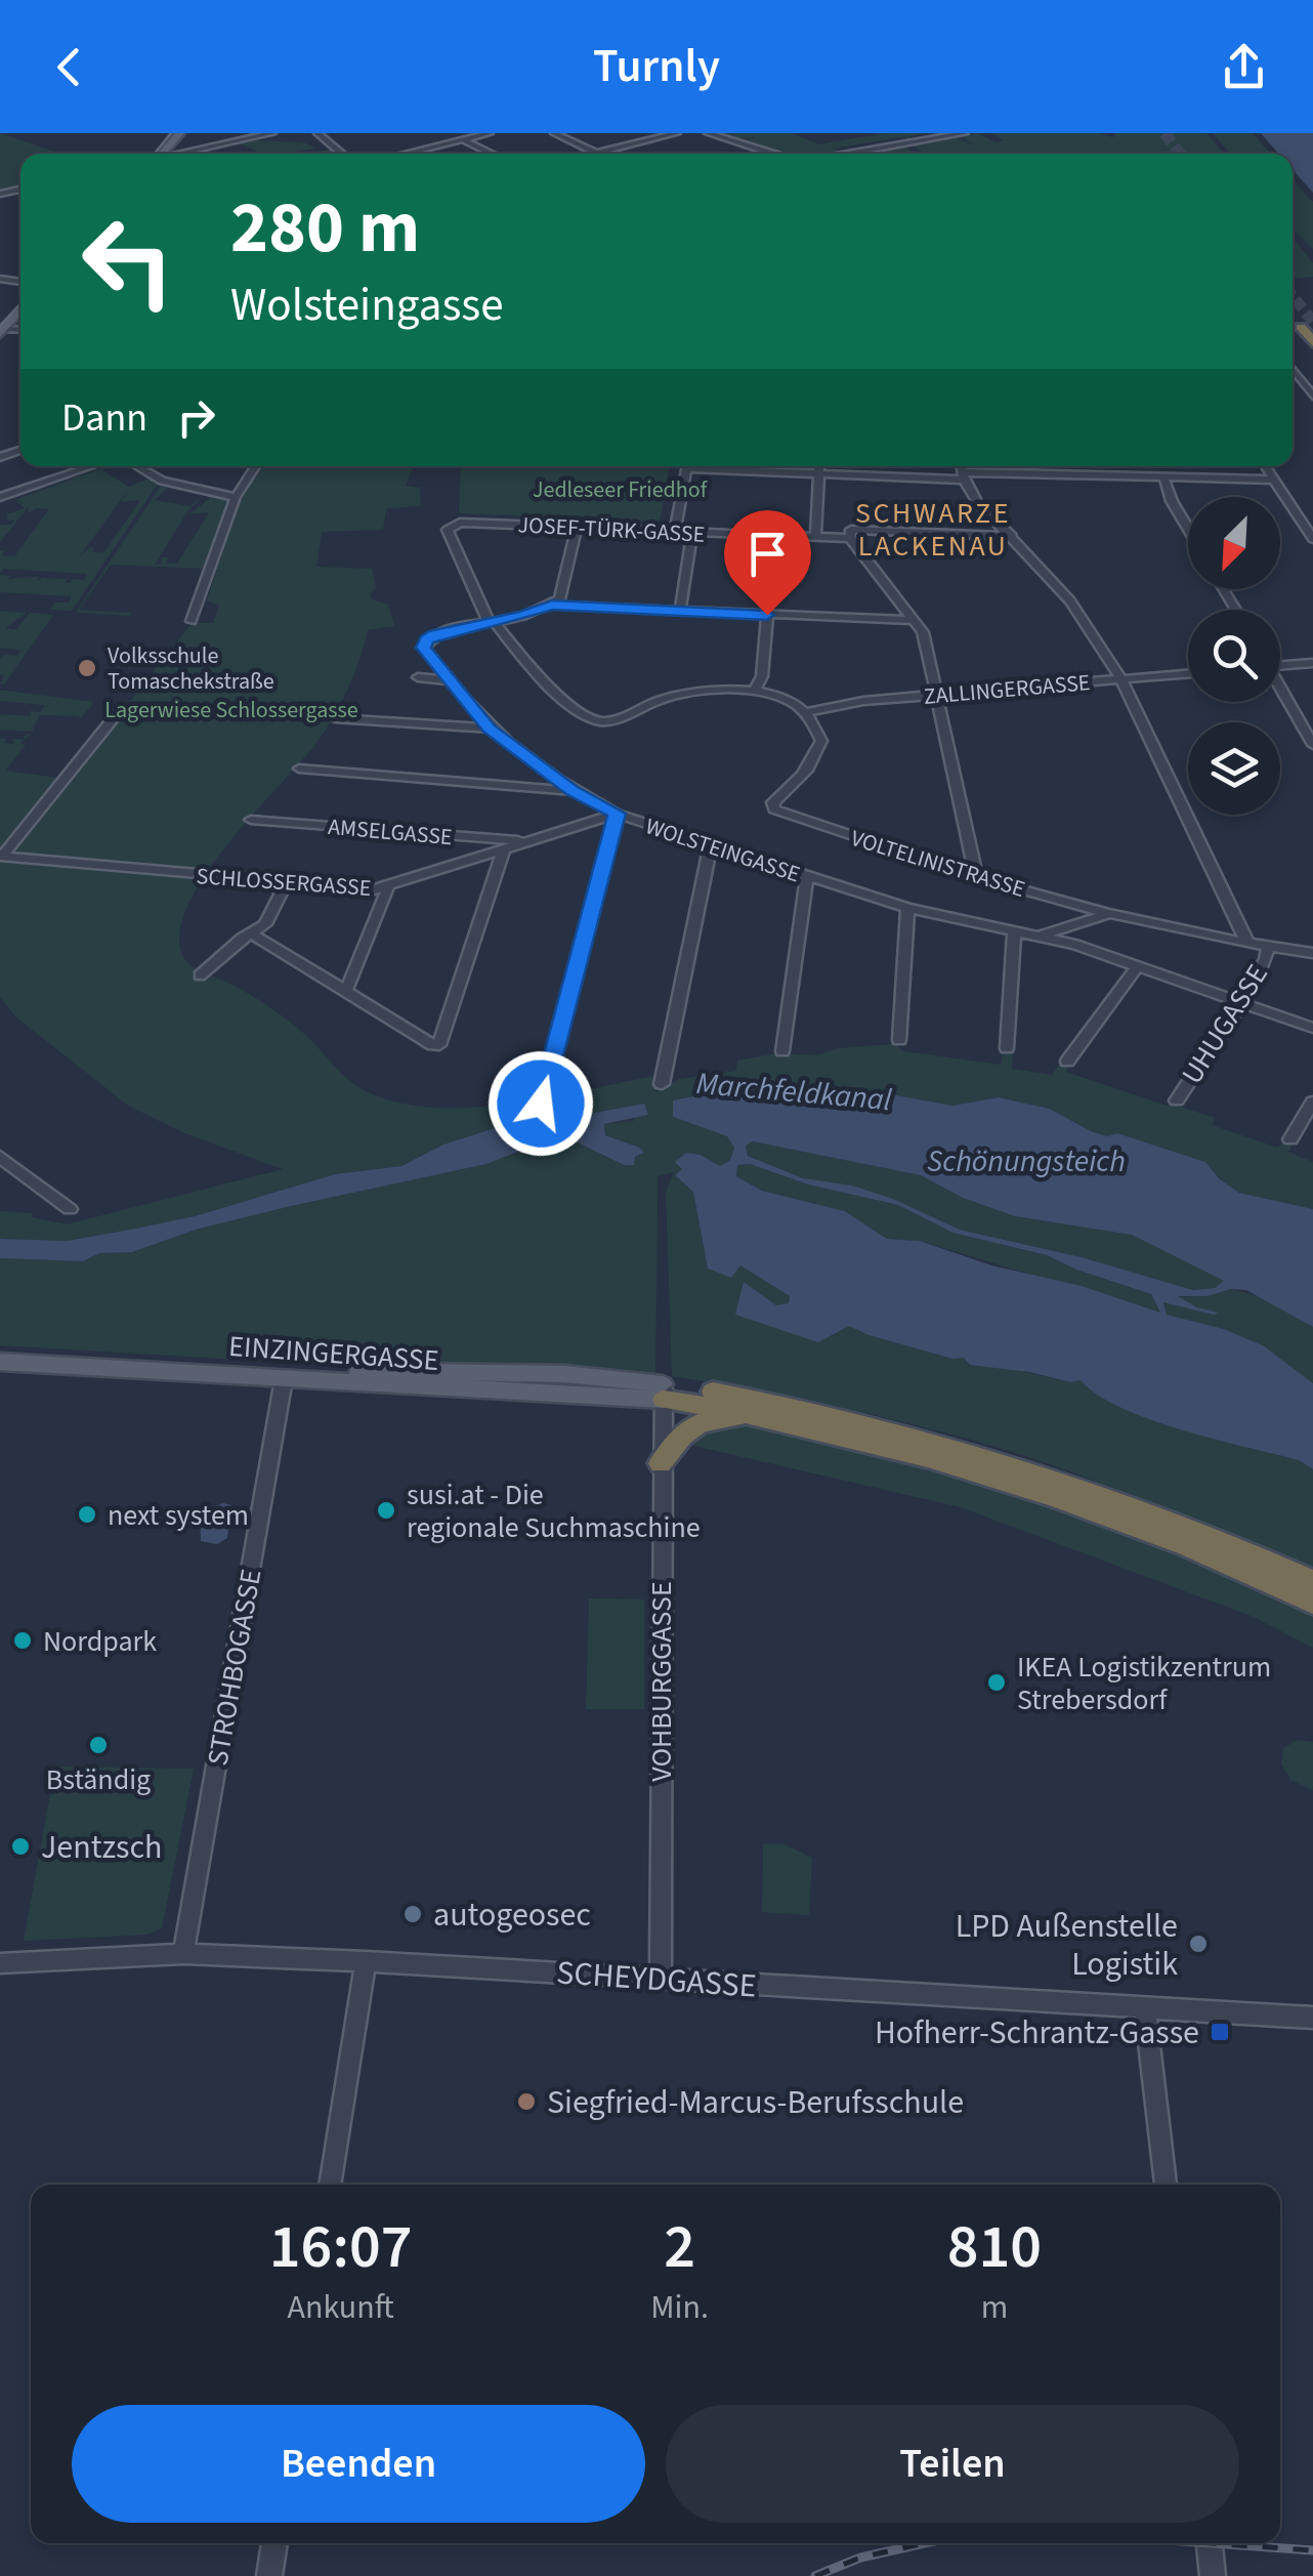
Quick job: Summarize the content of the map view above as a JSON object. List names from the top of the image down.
{
  "streets": {
    "main road": ["EINZINGERGASSE"],
    "street": [
      "JOSEF-TÜRK-GASSE",
      "ZALLINGERGASSE",
      "AMSELGASSE",
      "WOLSTEINGASSE",
      "VOLTELINISTRASSE",
      "SCHLOSSERGASSE",
      "UHUGASSE",
      "STROHBOGASSE",
      "VOHBURGGASSE",
      "SCHEYDGASSE"
    ]
  },
  "crossings": [
    ["JOSEF-TÜRK-GASSE", "WOLSTEINGASSE"],
    ["ZALLINGERGASSE", "VOLTELINISTRASSE"],
    ["AMSELGASSE", "SCHLOSSERGASSE"],
    ["WOLSTEINGASSE", "VOLTELINISTRASSE"],
    ["WOLSTEINGASSE", "SCHLOSSERGASSE"],
    ["VOLTELINISTRASSE", "UHUGASSE"],
    ["EINZINGERGASSE", "STROHBOGASSE"],
    ["EINZINGERGASSE", "VOHBURGGASSE"],
    ["STROHBOGASSE", "SCHEYDGASSE"],
    ["VOHBURGGASSE", "SCHEYDGASSE"]
  ],
  "districts": ["SCHWARZE LACKENAU"],
  "water": ["Marchfeldkanal", "Schönungsteich"],
  "parks": ["Jedleseer Friedhof", "Lagerwiese Schlossergasse"],
  "places": {
    "other": [
      "Volksschule Tomaschekstraße",
      "susi.at - Die regionale Suchmaschine",
      "next system",
      "Nordpark",
      "IKEA Logistikzentrum Strebersdorf",
      "Bständig",
      "Jentzsch",
      "autogeosec",
      "LPD Außenstelle Logistik",
      "Siegfried-Marcus-Berufsschule"
    ],
    "transit": ["Hofherr-Schrantz-Gasse"]
  },
  "north": "bottom left",
  "page": {
    "header": "Turnly",
    "turn": ["280 m", "Wolsteingasse"],
    "then": "Dann",
    "eta": [
      "16:07",
      "Ankunft",
      "2",
      "Min.",
      "810",
      "m"
    ],
    "buttons": ["Beenden", "Teilen"]
  }
}
